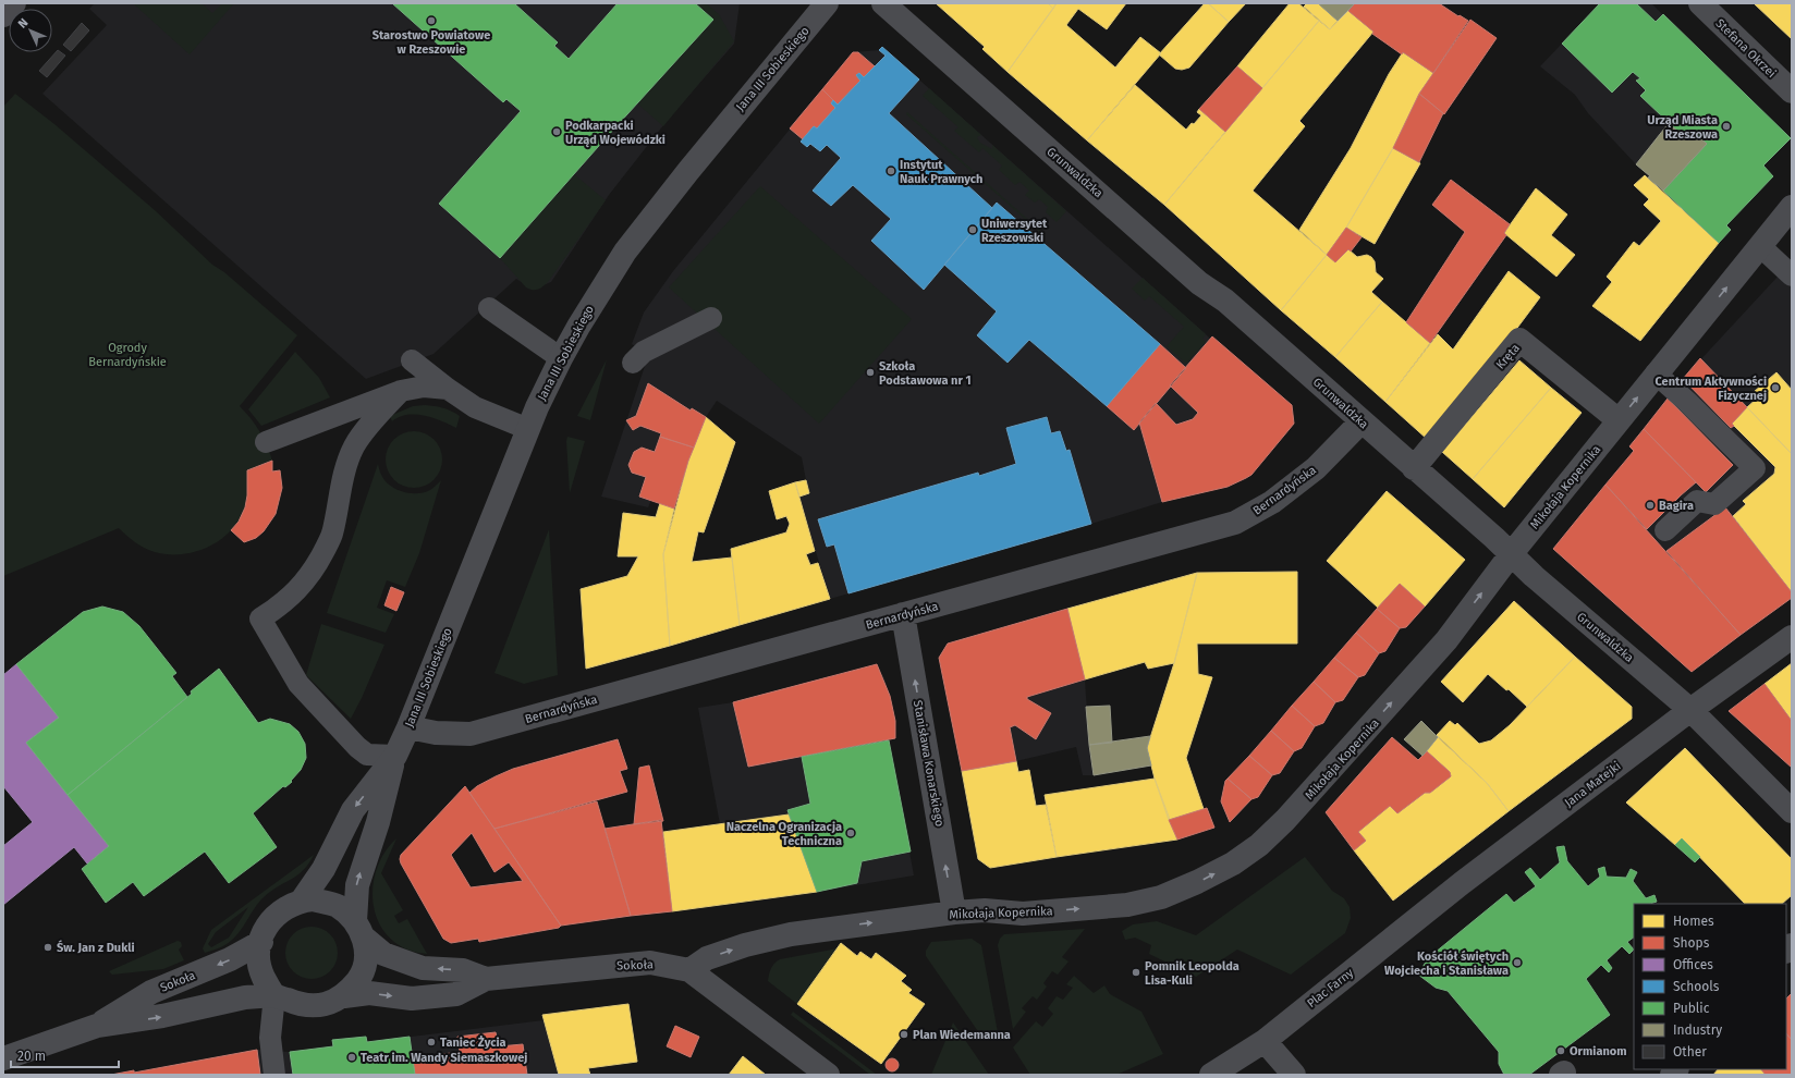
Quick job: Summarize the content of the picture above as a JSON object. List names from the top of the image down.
{
  "streets": {
    "street": [
      "Stefana Okrzei",
      "Jana III Sobieskiego",
      "Grunwaldzka",
      "Kręta",
      "Mikołaja Kopernika",
      "Bernardyńska",
      "Stanisława Konarskiego",
      "Jana Matejki",
      "Sokoła",
      "Plac Farny"
    ]
  },
  "crossings": [
    ["Jana III Sobieskiego", "Bernardyńska"],
    ["Jana III Sobieskiego", "Sokoła"],
    ["Grunwaldzka", "Kręta"],
    ["Grunwaldzka", "Mikołaja Kopernika"],
    ["Grunwaldzka", "Bernardyńska"],
    ["Grunwaldzka", "Jana Matejki"],
    ["Kręta", "Mikołaja Kopernika"],
    ["Mikołaja Kopernika", "Stanisława Konarskiego"],
    ["Mikołaja Kopernika", "Sokoła"],
    ["Bernardyńska", "Stanisława Konarskiego"],
    ["Jana Matejki", "Plac Farny"]
  ],
  "one_way": ["Mikołaja Kopernika", "Stanisława Konarskiego"],
  "parks": ["Ogrody Bernardyńskie"],
  "places": [
    "Starostwo Powiatowe w Rzeszowie",
    "Urząd Miasta Rzeszowa",
    "Podkarpacki Urząd Wojewódzki",
    "Instytut Nauk Prawnych",
    "Uniwersytet Rzeszowski",
    "Szkoła Podstawowa nr 1",
    "Centrum Aktywności Fizycznej",
    "Bagira",
    "Naczelna Ogranizacja Techniczna",
    "Św. Jan z Dukli",
    "Kościół świętych Wojciecha i Stanisława",
    "Pomnik Leopolda Lisa-Kuli",
    "Plan Wiedemanna",
    "Taniec Życia",
    "Ormianom",
    "Teatr im. Wandy Siemaszkowej"
  ],
  "legend": [
    "Homes",
    "Shops",
    "Offices",
    "Schools",
    "Public",
    "Industry",
    "Other"
  ],
  "scale_bar": "20 m",
  "north": "top left"
}
